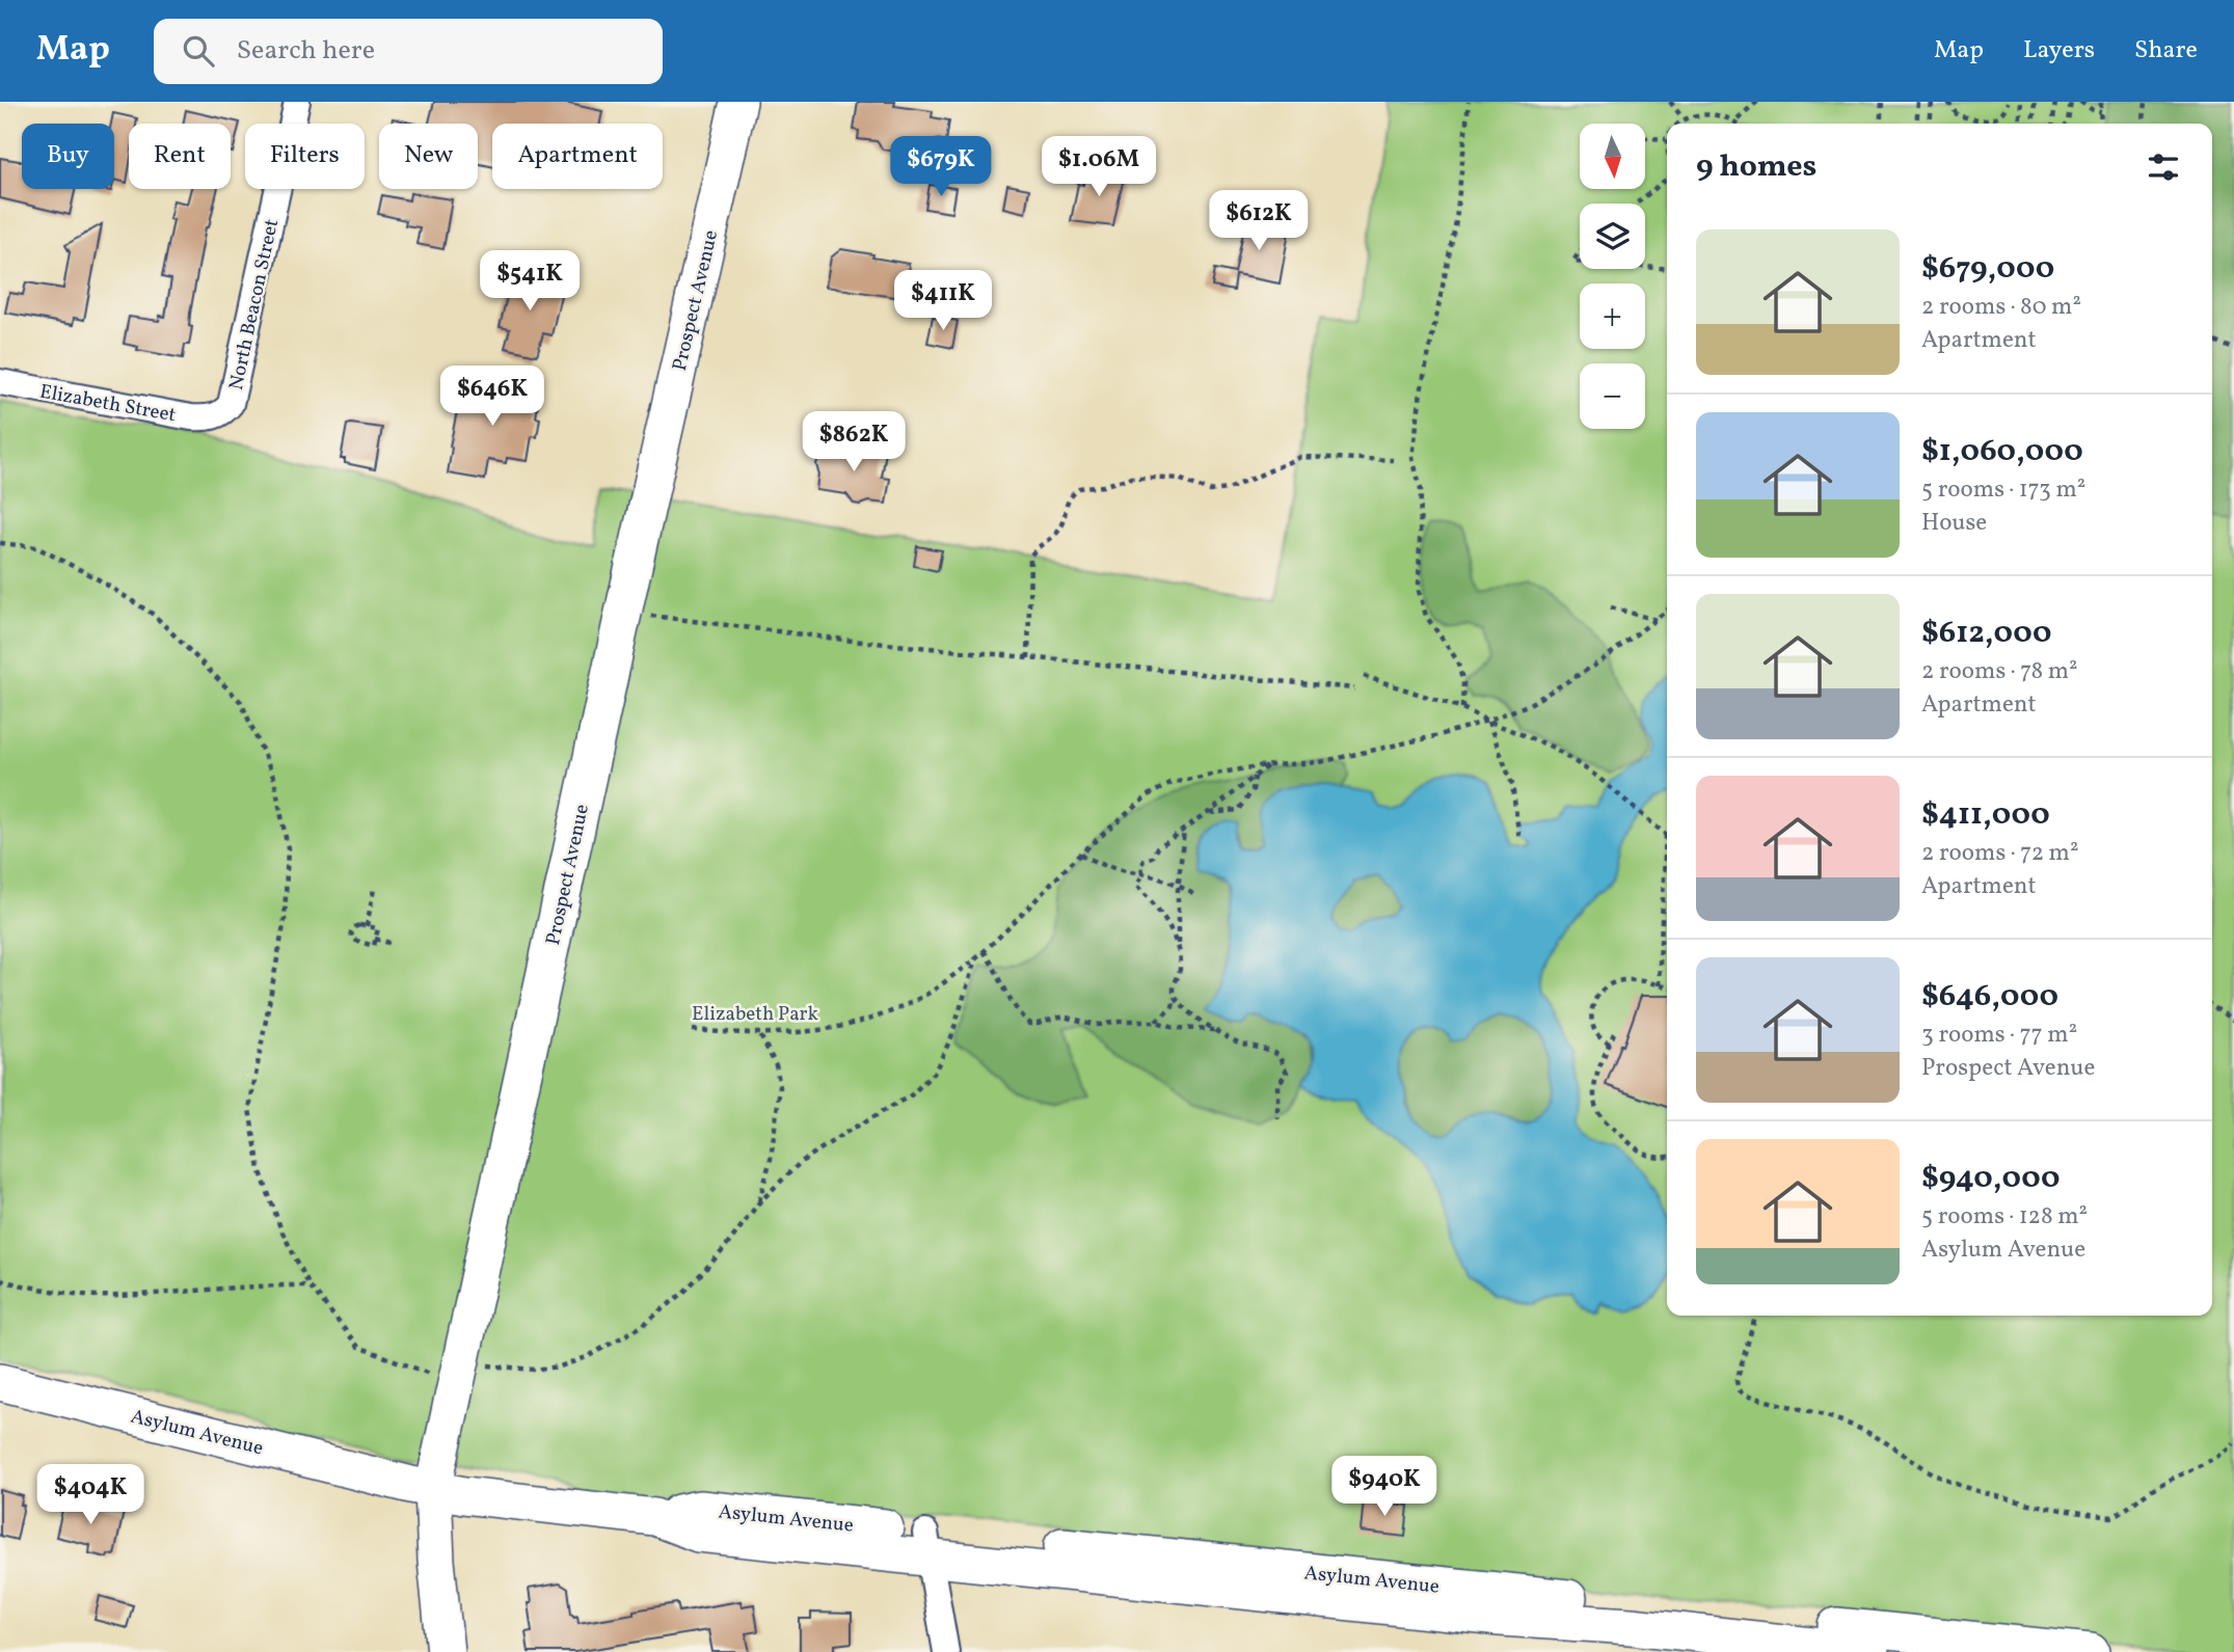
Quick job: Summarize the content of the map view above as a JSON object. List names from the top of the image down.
{
  "streets": {
    "main road": ["Prospect Avenue", "Asylum Avenue"],
    "street": ["North Beacon Street", "Elizabeth Street"]
  },
  "crossings": [
    ["Prospect Avenue", "Asylum Avenue"],
    ["North Beacon Street", "Elizabeth Street"]
  ],
  "parks": ["Elizabeth Park"],
  "north": "bottom",
  "page": {
    "header": "Map",
    "search": "Search here",
    "nav": ["Map", "Layers", "Share"],
    "map_buttons": ["+", "−"],
    "chip": [
      "Buy",
      "Rent",
      "Filters",
      "New",
      "Apartment"
    ],
    "heading": "9 homes",
    "price": [
      "$679K",
      "$1.06M",
      "$612K",
      "$541K",
      "$411K",
      "$646K",
      "$862K",
      "$940K",
      "$404K"
    ],
    "list": [
      {
        "name": "$679,000",
        "note": "2 rooms · 80 m² · Apartment"
      },
      {
        "name": "$1,060,000",
        "note": "5 rooms · 173 m² · House"
      },
      {
        "name": "$612,000",
        "note": "2 rooms · 78 m² · Apartment"
      },
      {
        "name": "$411,000",
        "note": "2 rooms · 72 m² · Apartment"
      },
      {
        "name": "$646,000",
        "note": "3 rooms · 77 m² · Prospect Avenue"
      },
      {
        "name": "$940,000",
        "note": "5 rooms · 128 m² · Asylum Avenue"
      }
    ]
  }
}
